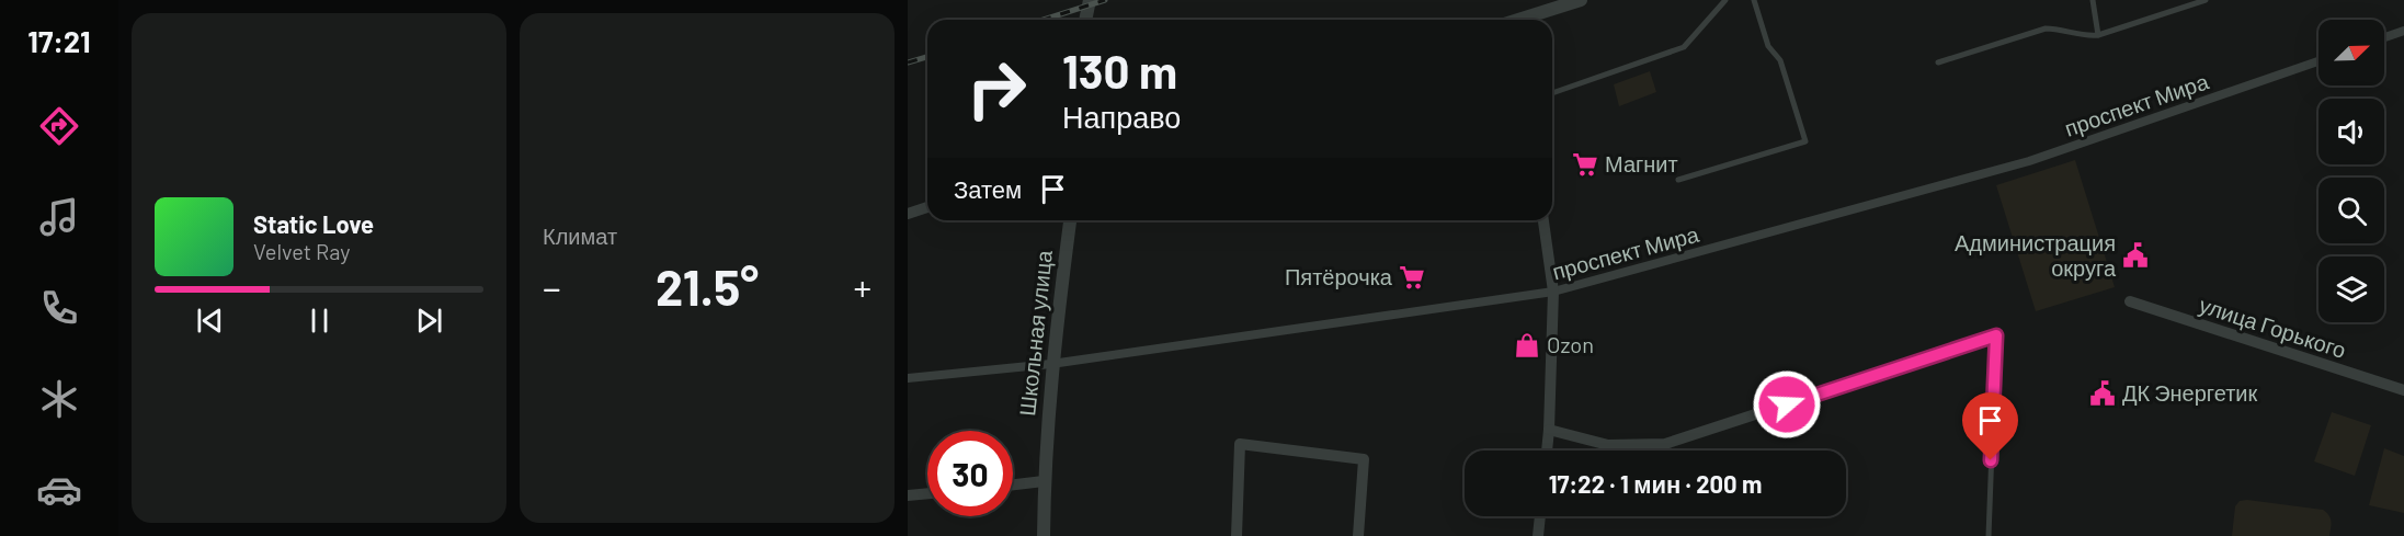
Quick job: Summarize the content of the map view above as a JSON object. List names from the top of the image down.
{
  "streets": {
    "street": ["проспект Мира", "улица Горького", "Школьная улица"]
  },
  "crossings": [
    ["проспект Мира", "Школьная улица"]
  ],
  "places": {
    "supermarket": ["Магнит", "Пятёрочка"],
    "public building": ["Администрация округа", "ДК Энергетик"],
    "shop": ["Ozon"]
  },
  "north": "top right",
  "page": {
    "tabs": "17:21",
    "tile": "Климат",
    "turn": ["130 m", "Направо"],
    "then": "Затем",
    "song": ["Static Love", "Velvet Ray"],
    "heat": ["−", "21.5°", "+"],
    "limit": "30",
    "trip": "17:22 · 1 мин · 200 m"
  }
}
